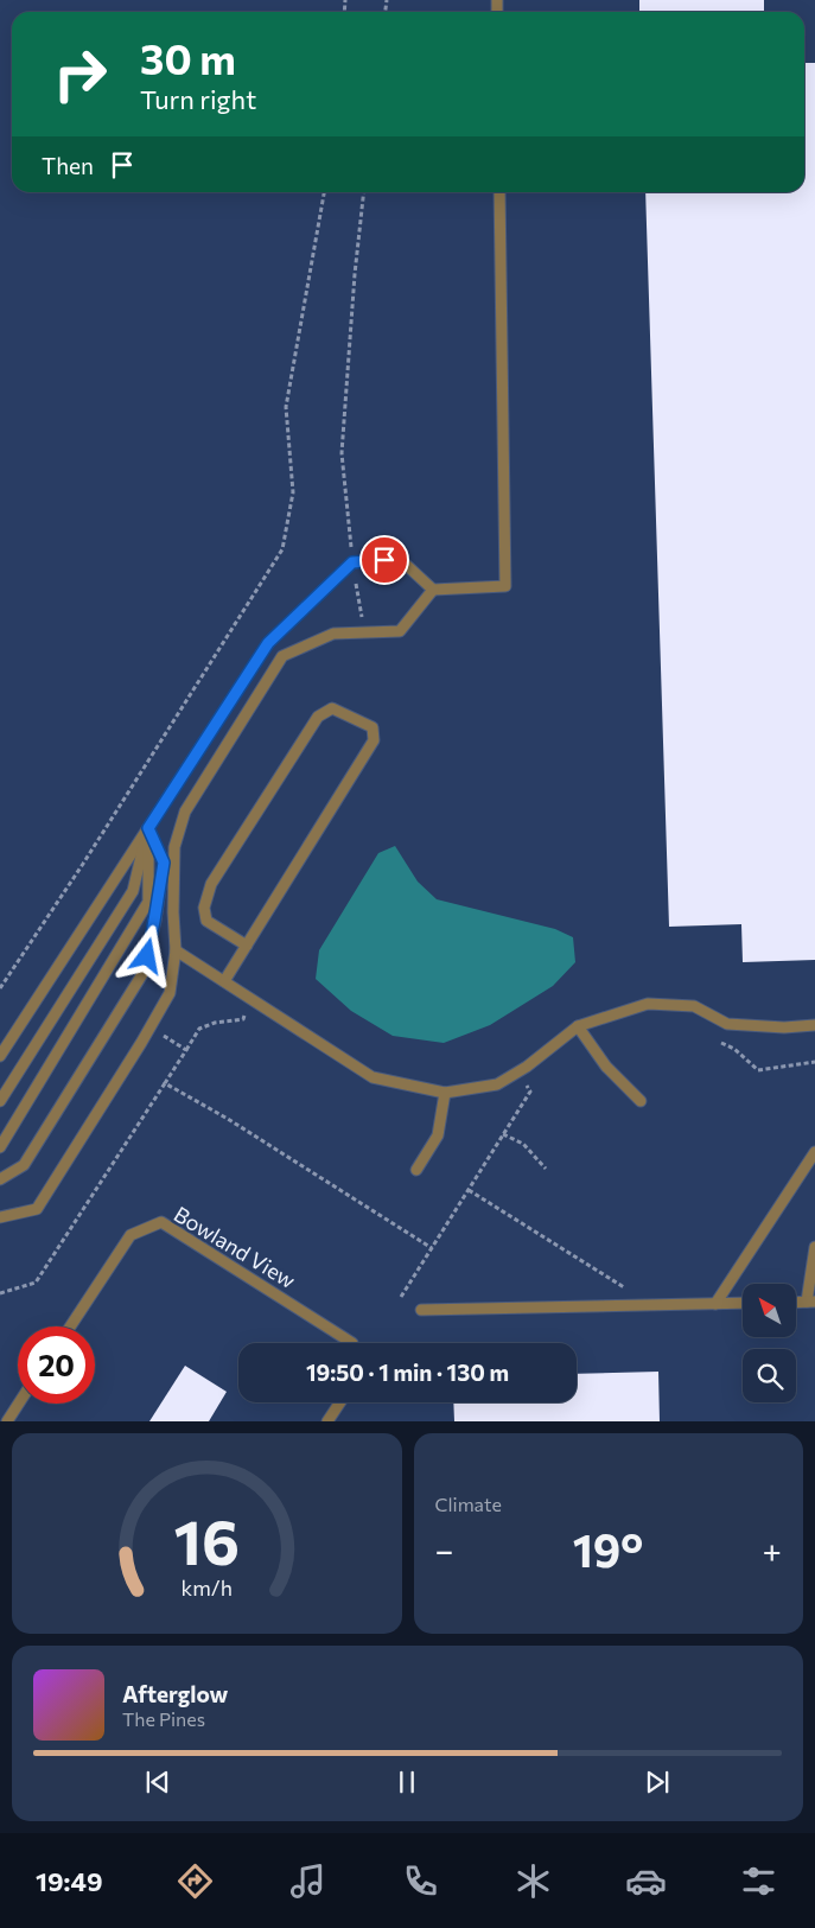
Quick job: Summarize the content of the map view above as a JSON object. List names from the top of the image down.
{
  "streets": {
    "lane": ["Bowland View"]
  },
  "north": "top left",
  "page": {
    "turn": ["30 m", "Turn right"],
    "then": "Then",
    "limit": "20",
    "trip": "19:50 · 1 min · 130 m",
    "tile": "Climate",
    "heat": ["−", "19°", "+"],
    "song": ["Afterglow", "The Pines"],
    "tabs": "19:49",
    "gauge": ["16", "km/h"]
  }
}
